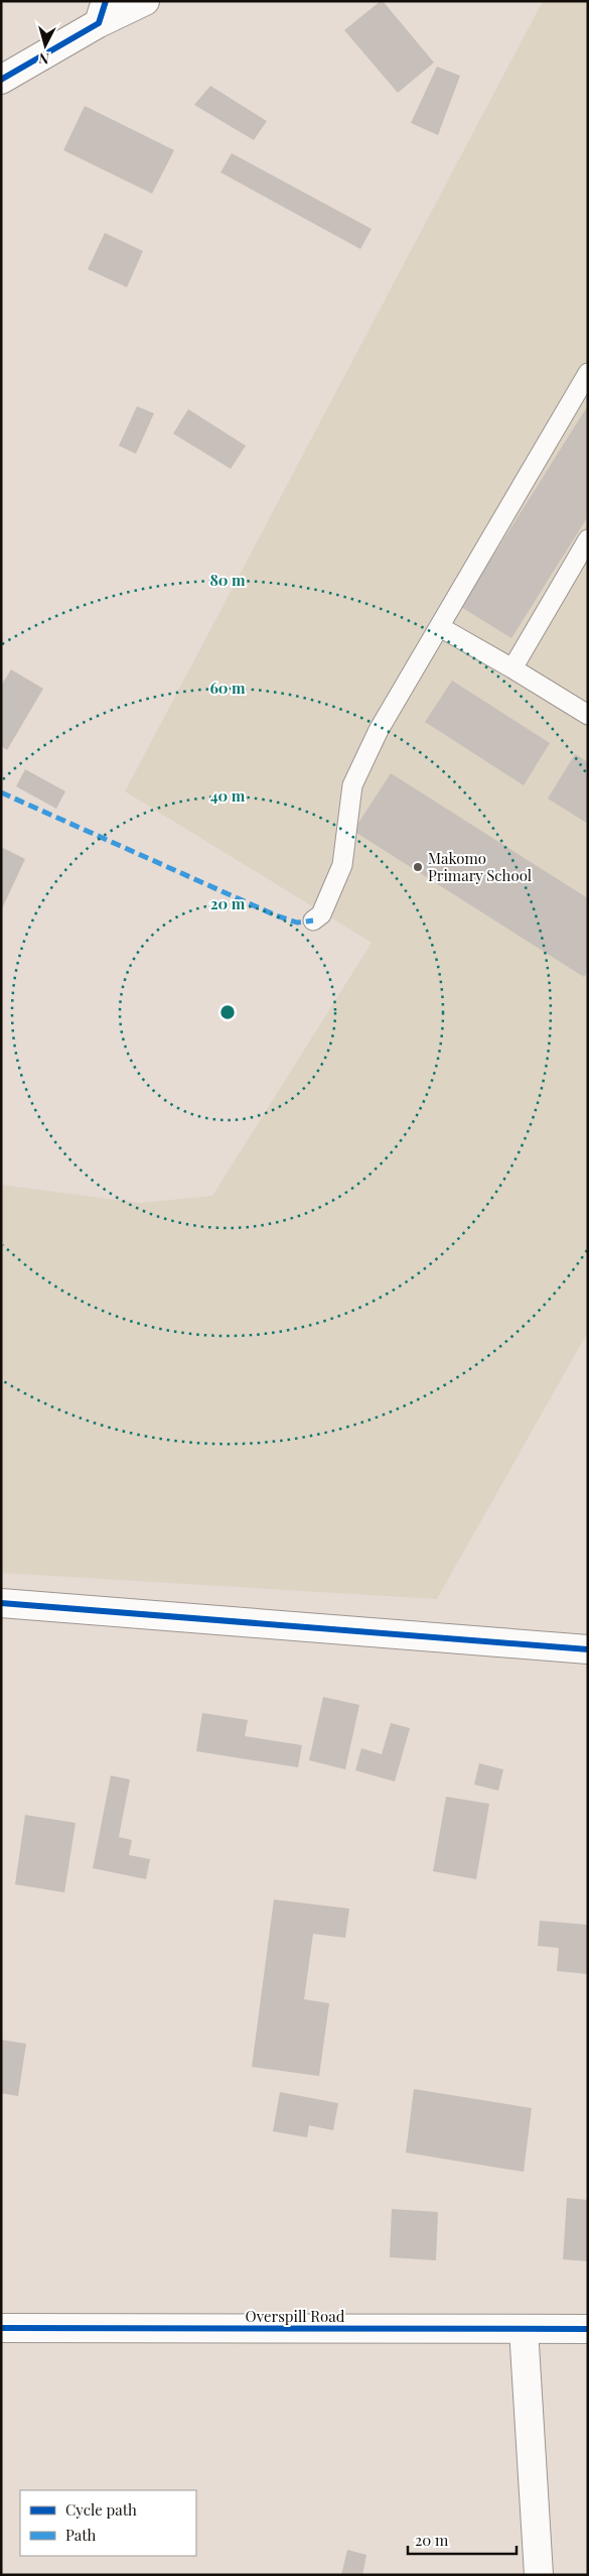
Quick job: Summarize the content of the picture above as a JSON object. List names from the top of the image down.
{
  "streets": {
    "street": ["Overspill Road"]
  },
  "places": ["Makomo Primary School"],
  "legend": ["Cycle path", "Path"],
  "scale_bar": "20 m",
  "north": "bottom",
  "rings": [
    "80 m",
    "60 m",
    "40 m",
    "20 m"
  ]
}
